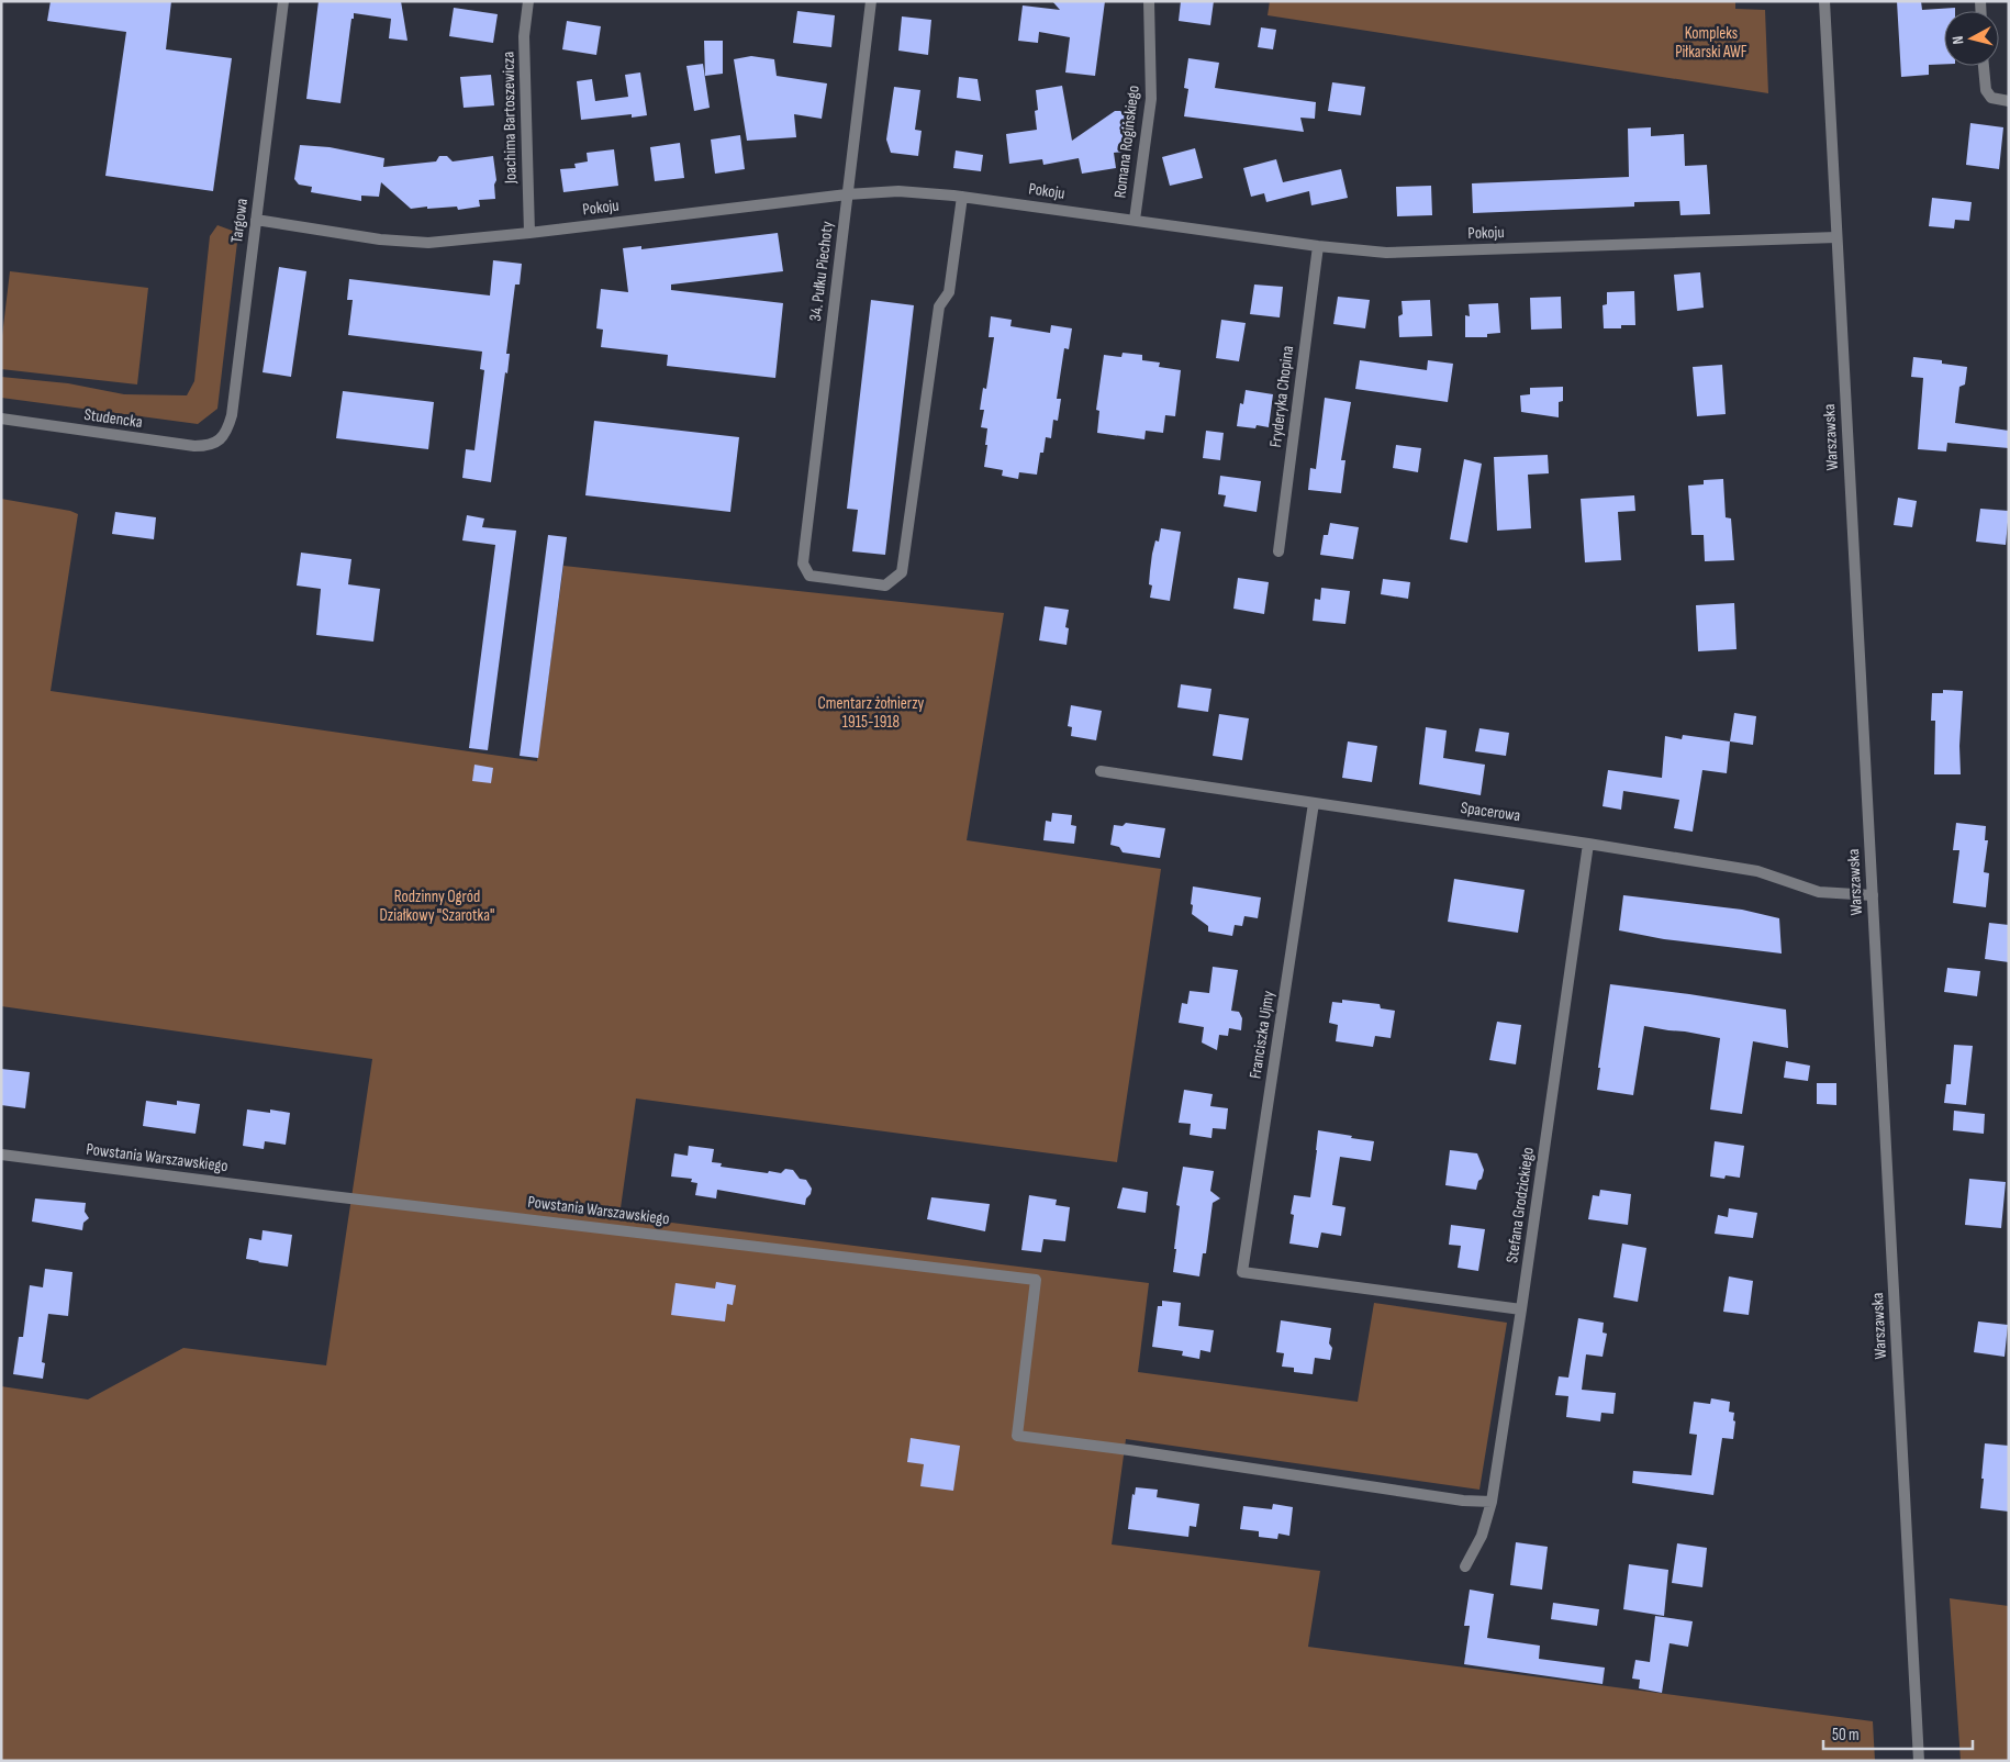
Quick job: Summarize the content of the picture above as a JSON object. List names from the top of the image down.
{
  "streets": {
    "street": [
      "Joachima Bartoszewicza",
      "Romana Rogińskiego",
      "Pokoju",
      "Targowa",
      "34. Pułku Piechoty",
      "Fryderyka Chopina",
      "Studencka",
      "Warszawska",
      "Spacerowa",
      "Franciszka Ujmy",
      "Powstania Warszawskiego",
      "Stefana Grodzickiego"
    ]
  },
  "crossings": [
    ["Joachima Bartoszewicza", "Pokoju"],
    ["Romana Rogińskiego", "Pokoju"],
    ["Pokoju", "Targowa"],
    ["Pokoju", "34. Pułku Piechoty"],
    ["Pokoju", "Fryderyka Chopina"],
    ["Pokoju", "Warszawska"],
    ["Targowa", "Studencka"],
    ["Warszawska", "Spacerowa"],
    ["Spacerowa", "Franciszka Ujmy"],
    ["Spacerowa", "Stefana Grodzickiego"],
    ["Franciszka Ujmy", "Stefana Grodzickiego"],
    ["Powstania Warszawskiego", "Stefana Grodzickiego"]
  ],
  "parks": ["Kompleks Piłkarski AWF", "Cmentarz żołnierzy 1915-1918", "Rodzinny Ogród Działkowy \"Szarotka\""],
  "scale_bar": "50 m",
  "north": "left"
}
